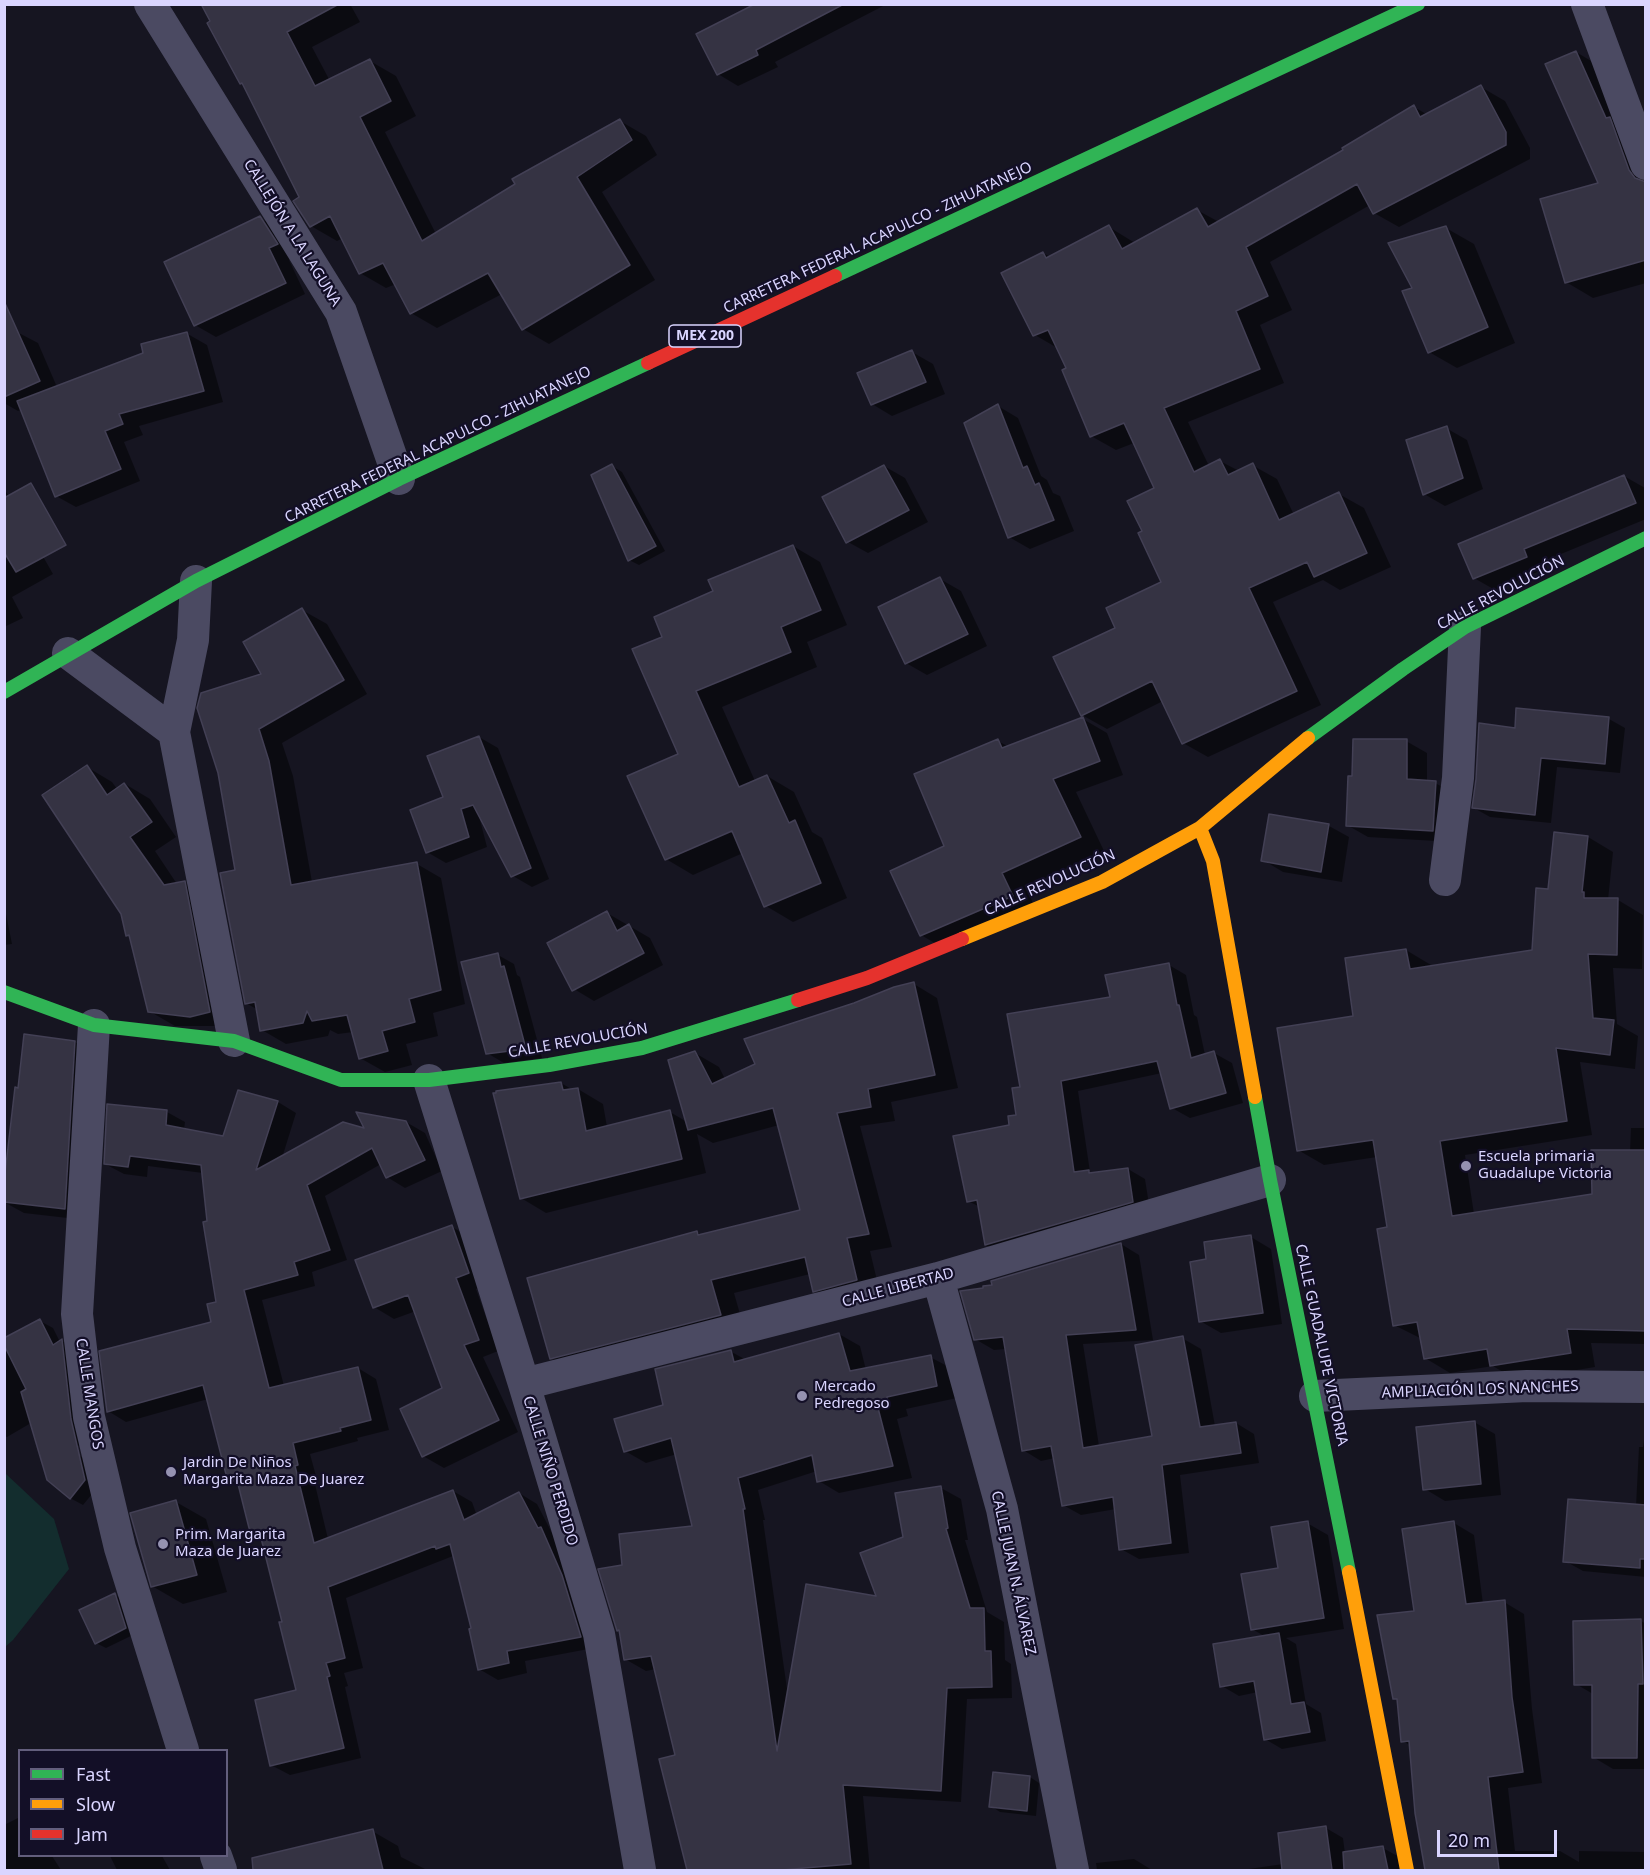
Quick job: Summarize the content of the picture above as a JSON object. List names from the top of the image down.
{
  "streets": {
    "street": [
      "CALLEJÓN A LA LAGUNA",
      "CARRETERA FEDERAL ACAPULCO - ZIHUATANEJO",
      "MEX 200",
      "CALLE REVOLUCIÓN",
      "CALLE LIBERTAD",
      "CALLE GUADALUPE VICTORIA",
      "AMPLIACIÓN LOS NANCHES",
      "CALLE MANGOS",
      "CALLE NIÑO PERDIDO",
      "CALLE JUAN N. ÁLVAREZ"
    ]
  },
  "crossings": [
    ["CALLEJÓN A LA LAGUNA", "CARRETERA FEDERAL ACAPULCO - ZIHUATANEJO"],
    ["CALLE REVOLUCIÓN", "CALLE GUADALUPE VICTORIA"],
    ["CALLE REVOLUCIÓN", "CALLE MANGOS"],
    ["CALLE REVOLUCIÓN", "CALLE NIÑO PERDIDO"],
    ["CALLE LIBERTAD", "CALLE GUADALUPE VICTORIA"],
    ["CALLE LIBERTAD", "CALLE NIÑO PERDIDO"],
    ["CALLE LIBERTAD", "CALLE JUAN N. ÁLVAREZ"],
    ["CALLE GUADALUPE VICTORIA", "AMPLIACIÓN LOS NANCHES"]
  ],
  "places": [
    "Escuela primaria Guadalupe Victoria",
    "Mercado Pedregoso",
    "Jardin De Niños Margarita Maza De Juarez",
    "Prim. Margarita Maza de Juarez"
  ],
  "legend": ["Fast", "Slow", "Jam"],
  "scale_bar": "20 m"
}
